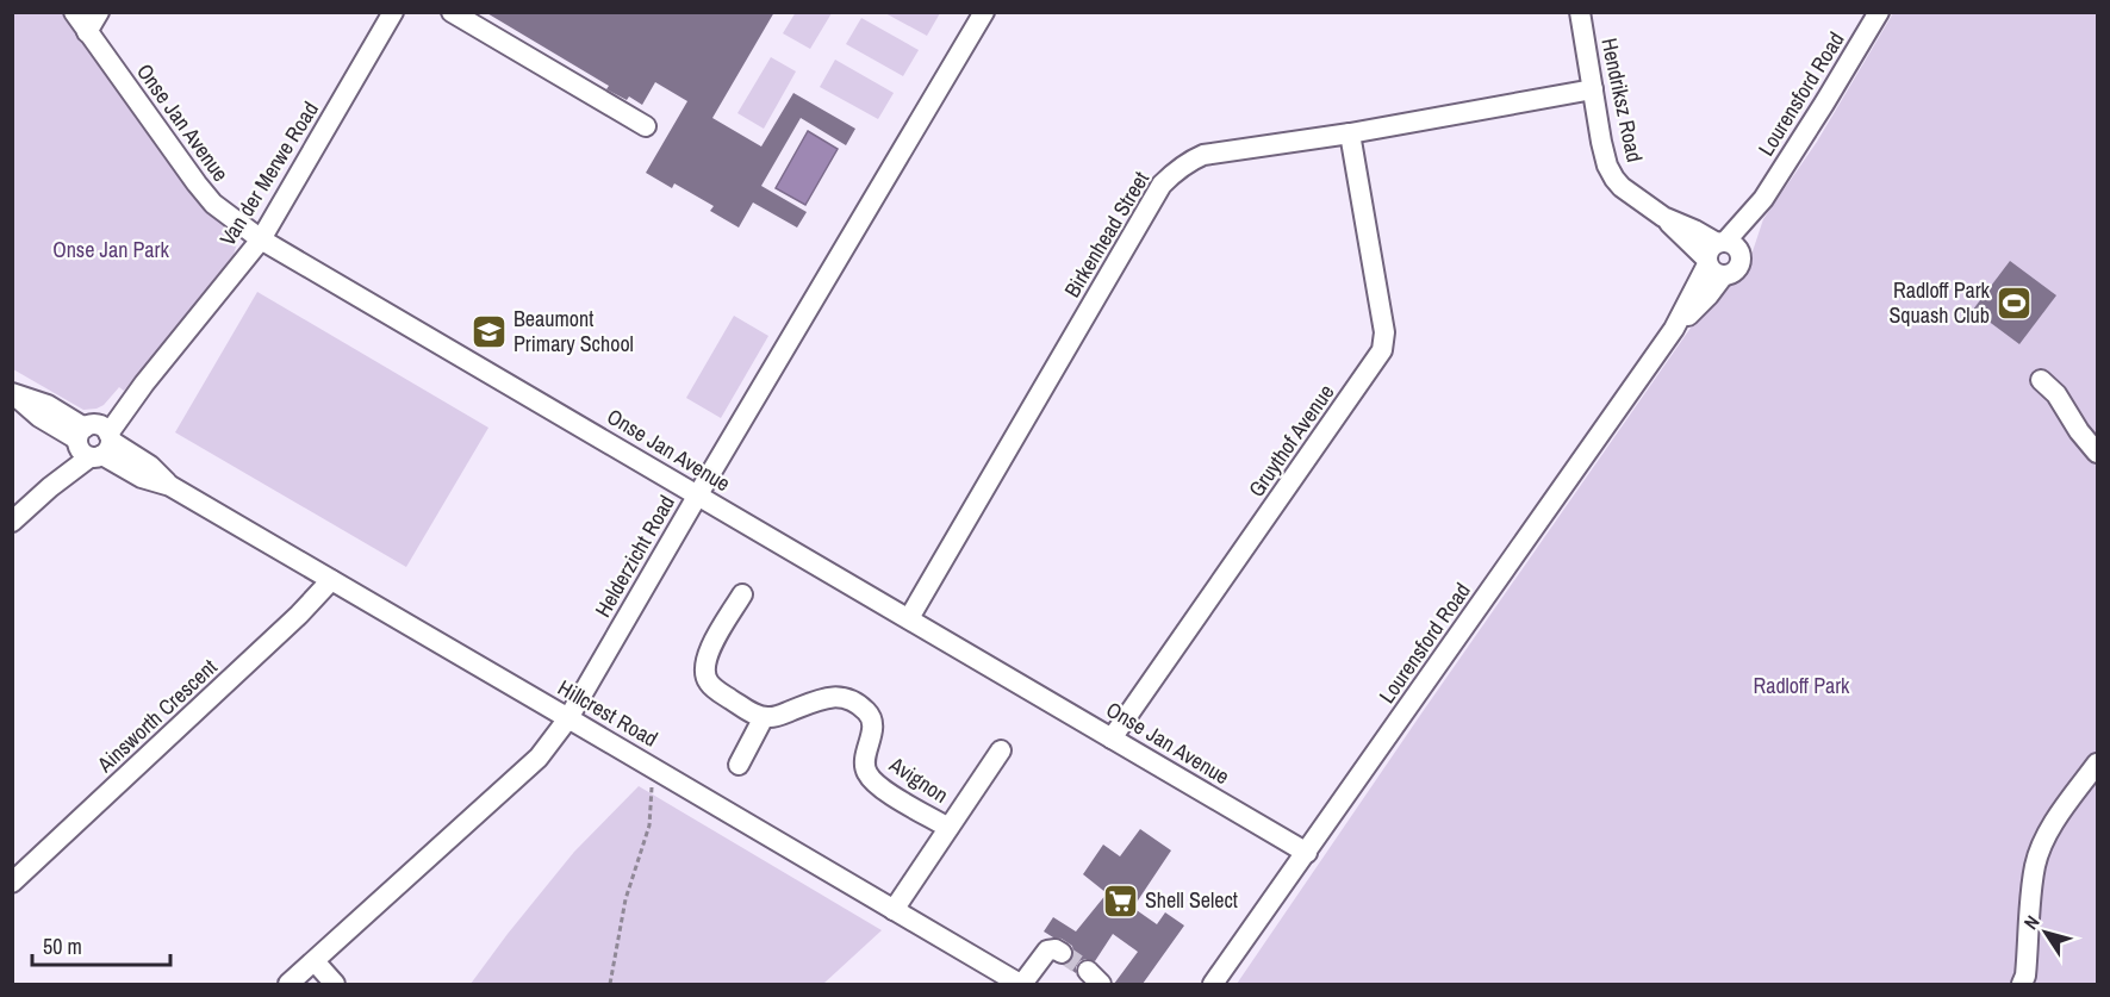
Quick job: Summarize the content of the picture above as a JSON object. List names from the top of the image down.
{
  "streets": {
    "street": [
      "Lourensford Road",
      "Hendriksz Road",
      "Onse Jan Avenue",
      "Van der Merwe Road",
      "Birkenhead Street",
      "Gruythof Avenue",
      "Helderzicht Road",
      "Hillcrest Road",
      "Ainsworth Crescent",
      "Avignon"
    ]
  },
  "crossings": [
    ["Lourensford Road", "Hendriksz Road"],
    ["Lourensford Road", "Onse Jan Avenue"],
    ["Hendriksz Road", "Birkenhead Street"],
    ["Onse Jan Avenue", "Van der Merwe Road"],
    ["Onse Jan Avenue", "Birkenhead Street"],
    ["Onse Jan Avenue", "Gruythof Avenue"],
    ["Onse Jan Avenue", "Helderzicht Road"],
    ["Van der Merwe Road", "Hillcrest Road"],
    ["Birkenhead Street", "Gruythof Avenue"],
    ["Helderzicht Road", "Hillcrest Road"],
    ["Hillcrest Road", "Ainsworth Crescent"],
    ["Hillcrest Road", "Avignon"]
  ],
  "parks": ["Onse Jan Park", "Radloff Park"],
  "places": {
    "sports": ["Radloff Park Squash Club"],
    "school or university": ["Beaumont Primary School"],
    "supermarket": ["Shell Select"]
  },
  "scale_bar": "50 m",
  "north": "top left"
}
